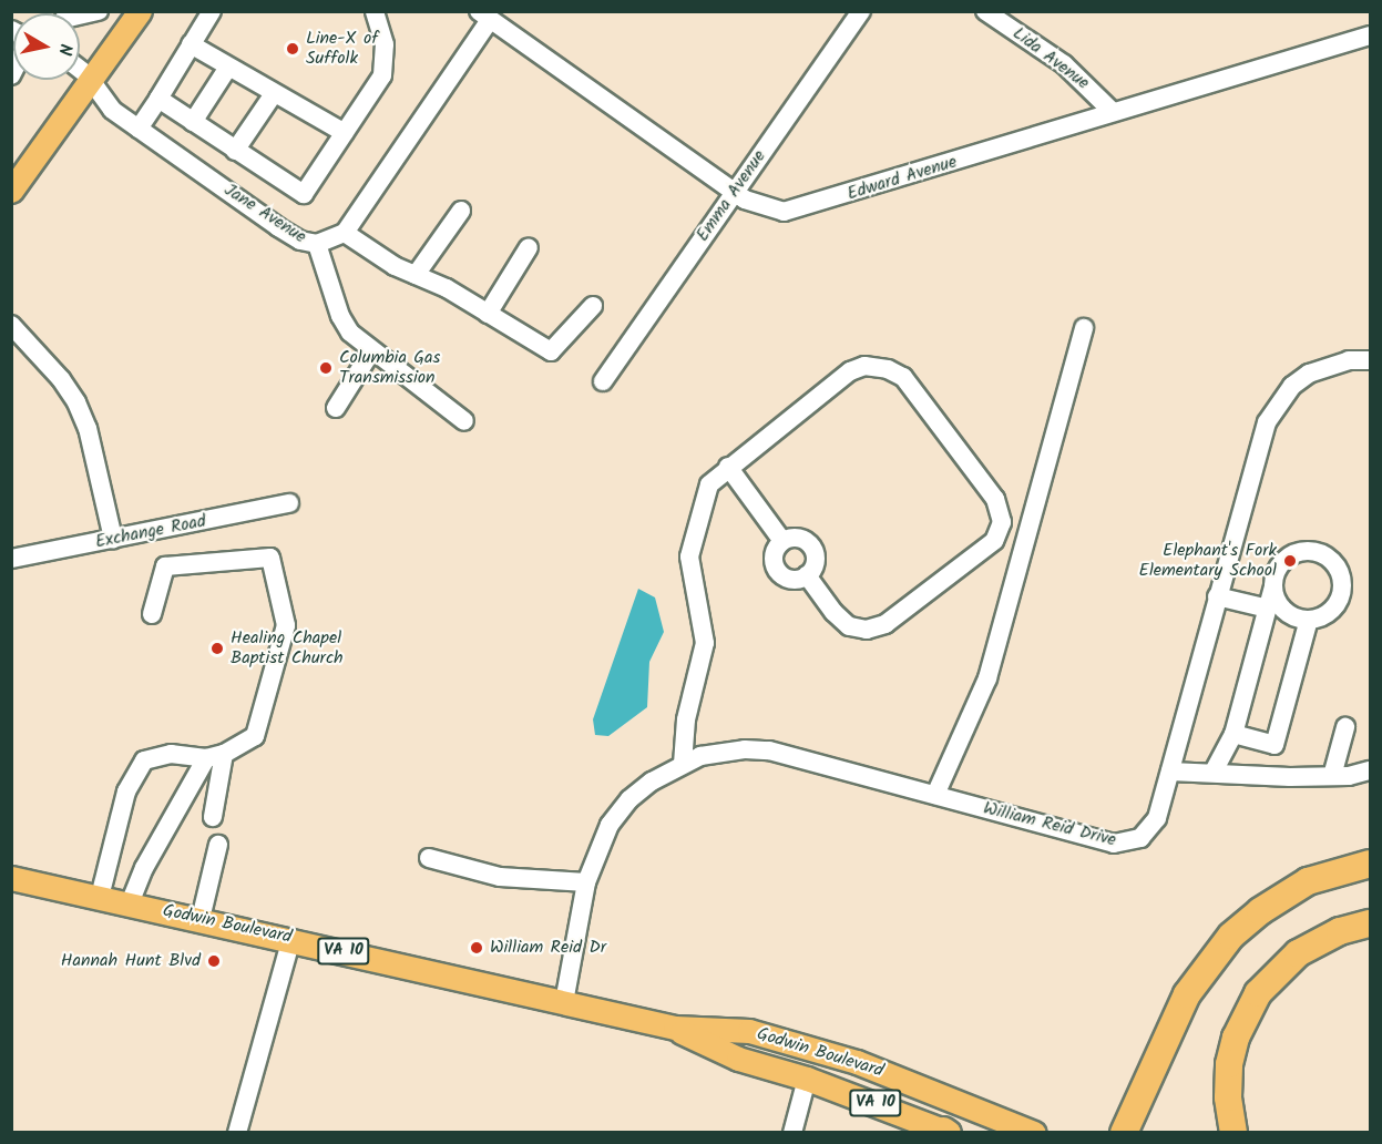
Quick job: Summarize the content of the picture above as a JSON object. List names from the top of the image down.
{
  "streets": {
    "main road": ["Godwin Boulevard", "VA 10"],
    "street": [
      "Lida Avenue",
      "Edward Avenue",
      "Emma Avenue",
      "Jane Avenue",
      "Exchange Road",
      "William Reid Drive"
    ]
  },
  "crossings": [
    ["Lida Avenue", "Edward Avenue"],
    ["Edward Avenue", "Emma Avenue"],
    ["William Reid Drive", "Godwin Boulevard"]
  ],
  "places": [
    "Line-X of Suffolk",
    "Columbia Gas Transmission",
    "Elephant's Fork Elementary School",
    "Healing Chapel Baptist Church",
    "William Reid Dr",
    "Hannah Hunt Blvd"
  ],
  "north": "right"
}
